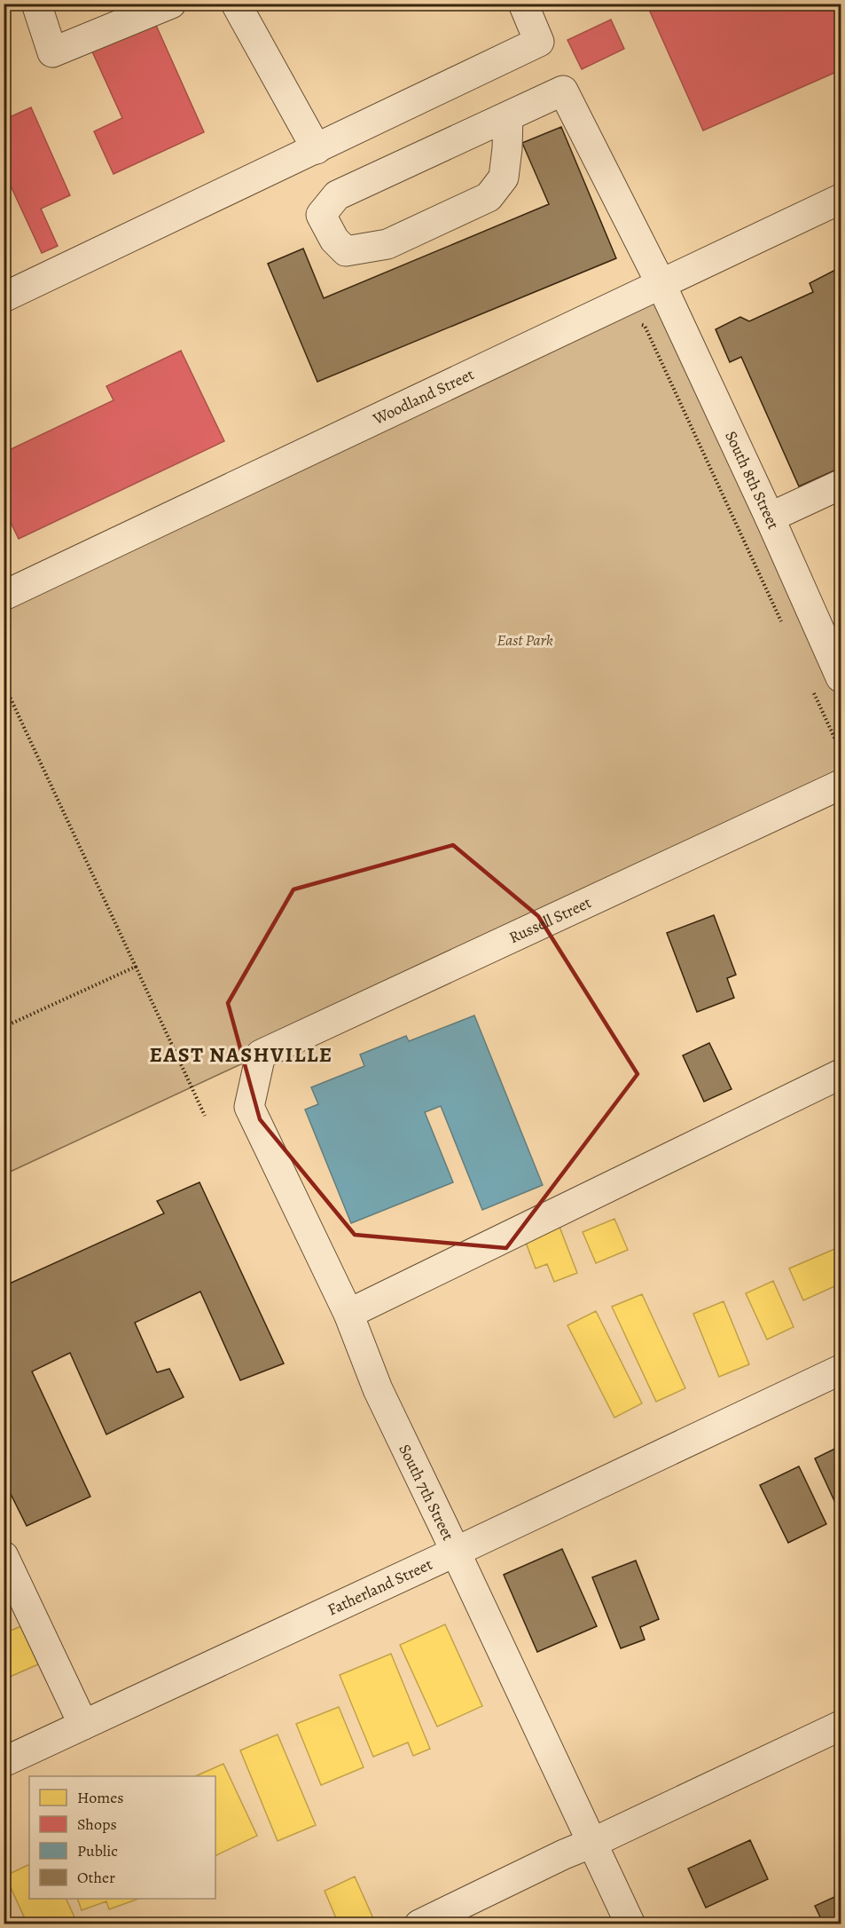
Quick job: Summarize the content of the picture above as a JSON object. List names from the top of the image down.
{
  "streets": {
    "street": [
      "Woodland Street",
      "South 8th Street",
      "Russell Street",
      "South 7th Street",
      "Fatherland Street"
    ]
  },
  "crossings": [
    ["Woodland Street", "South 8th Street"],
    ["Russell Street", "South 7th Street"],
    ["South 7th Street", "Fatherland Street"]
  ],
  "districts": ["EAST NASHVILLE"],
  "parks": ["East Park"],
  "legend": [
    "Homes",
    "Shops",
    "Public",
    "Other"
  ]
}
